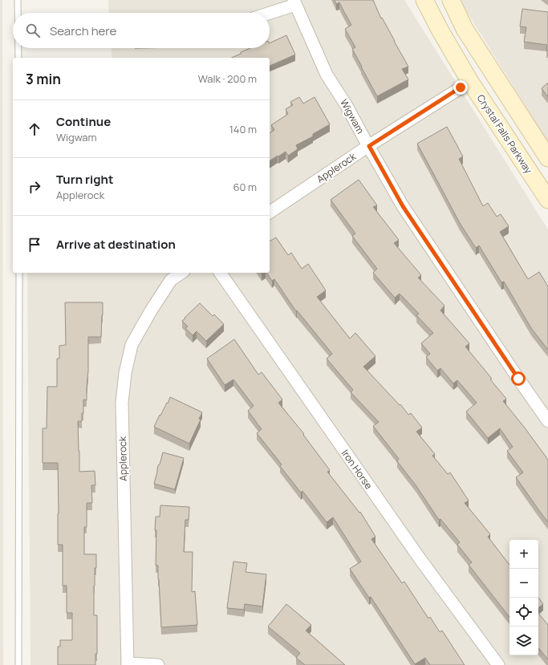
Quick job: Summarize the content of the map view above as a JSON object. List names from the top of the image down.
{
  "streets": {
    "main road": ["Crystal Falls Parkway"],
    "street": ["Wigwam", "Applerock", "Iron Horse"]
  },
  "crossings": [
    ["Wigwam", "Applerock"],
    ["Crystal Falls Parkway", "Applerock"]
  ],
  "page": {
    "search": "Search here",
    "heading": ["3 min", "Walk · 200 m"],
    "list": [
      ["Continue", "Wigwam", "140 m"],
      ["Turn right", "Applerock", "60 m"],
      "Arrive at destination"
    ],
    "map_buttons": ["+", "−"]
  }
}
